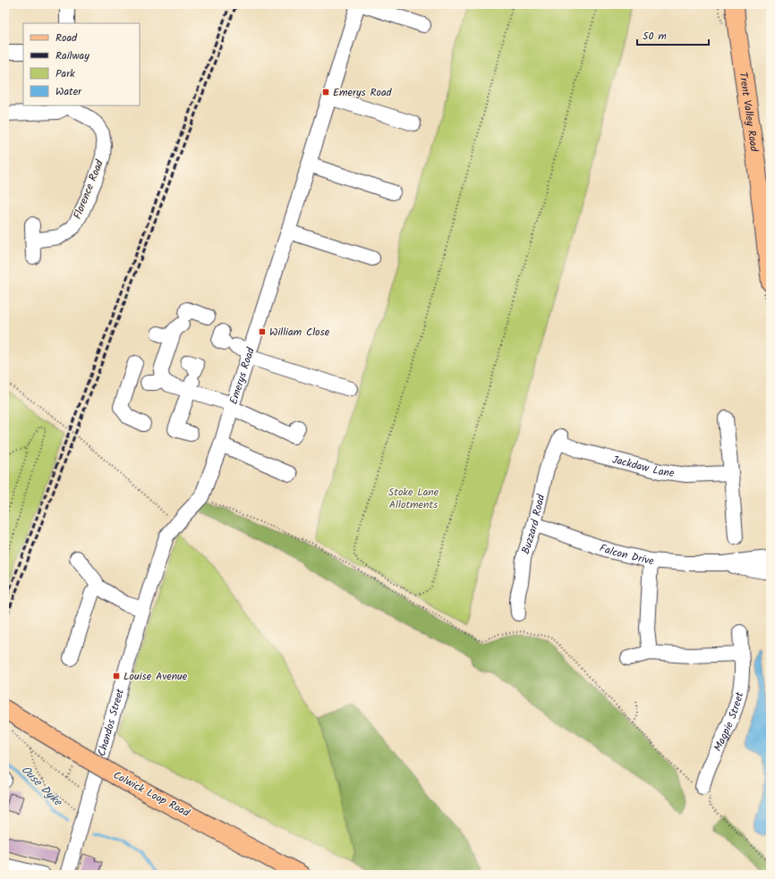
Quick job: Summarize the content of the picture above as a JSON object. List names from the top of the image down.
{
  "streets": {
    "main road": ["Trent Valley Road", "Colwick Loop Road"],
    "street": [
      "Florence Road",
      "Emerys Road",
      "Jackdaw Lane",
      "Buzzard Road",
      "Falcon Drive",
      "Magpie Street",
      "Chandos Street"
    ]
  },
  "crossings": [
    ["Emerys Road", "Chandos Street"],
    ["Jackdaw Lane", "Buzzard Road"],
    ["Buzzard Road", "Falcon Drive"]
  ],
  "water": ["Ouse Dyke"],
  "parks": ["Stoke Lane Allotments"],
  "places": {
    "transit": ["Emerys Road", "William Close", "Louise Avenue"]
  },
  "legend": [
    "Road",
    "Railway",
    "Park",
    "Water"
  ],
  "scale_bar": "50 m"
}
